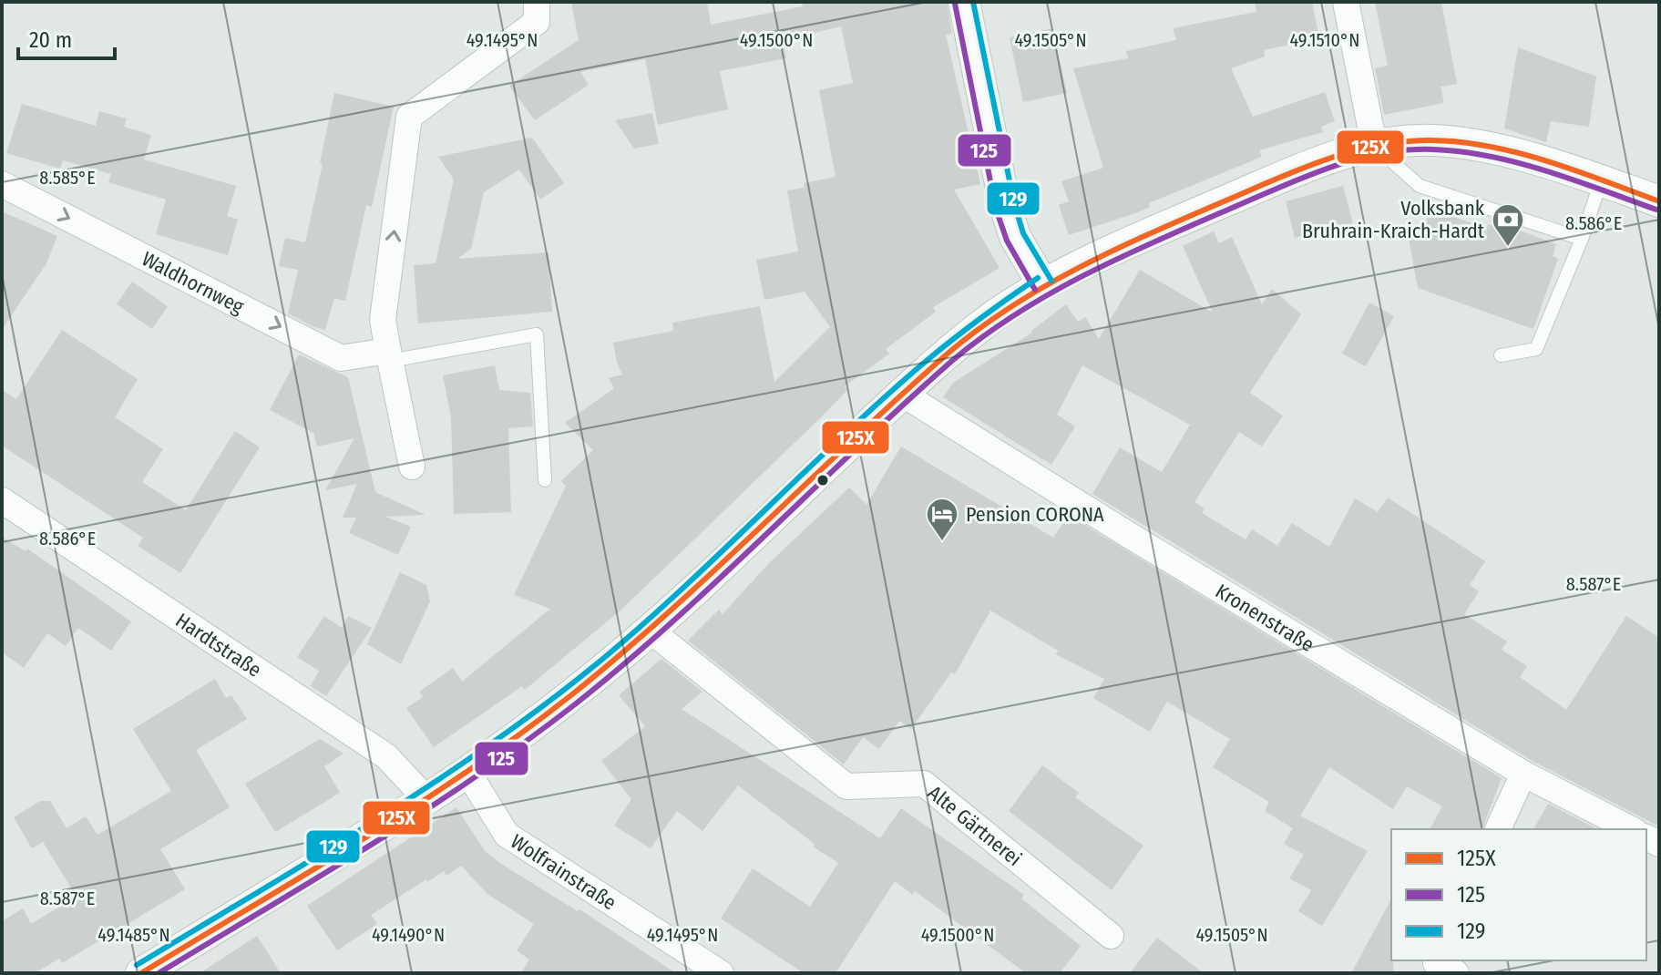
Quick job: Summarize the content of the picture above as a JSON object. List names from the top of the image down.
{
  "streets": {
    "street": [
      "Waldhornweg",
      "Kronenstraße",
      "Hardtstraße",
      "Alte Gärtnerei",
      "Wolfrainstraße"
    ]
  },
  "one_way": ["Waldhornweg"],
  "places": {
    "bank": ["Volksbank Bruhrain-Kraich-Hardt"],
    "hotel": ["Pension CORONA"]
  },
  "lines": ["transit line 129", "transit line 125", "transit line 125X"],
  "legend": ["125X", "125", "129"],
  "scale_bar": "20 m",
  "coordinates": [
    "49.1495°N",
    "49.1500°N",
    "49.1505°N",
    "49.1510°N",
    "8.585°E",
    "8.586°E",
    "8.587°E",
    "49.1485°N",
    "49.1490°N"
  ]
}
